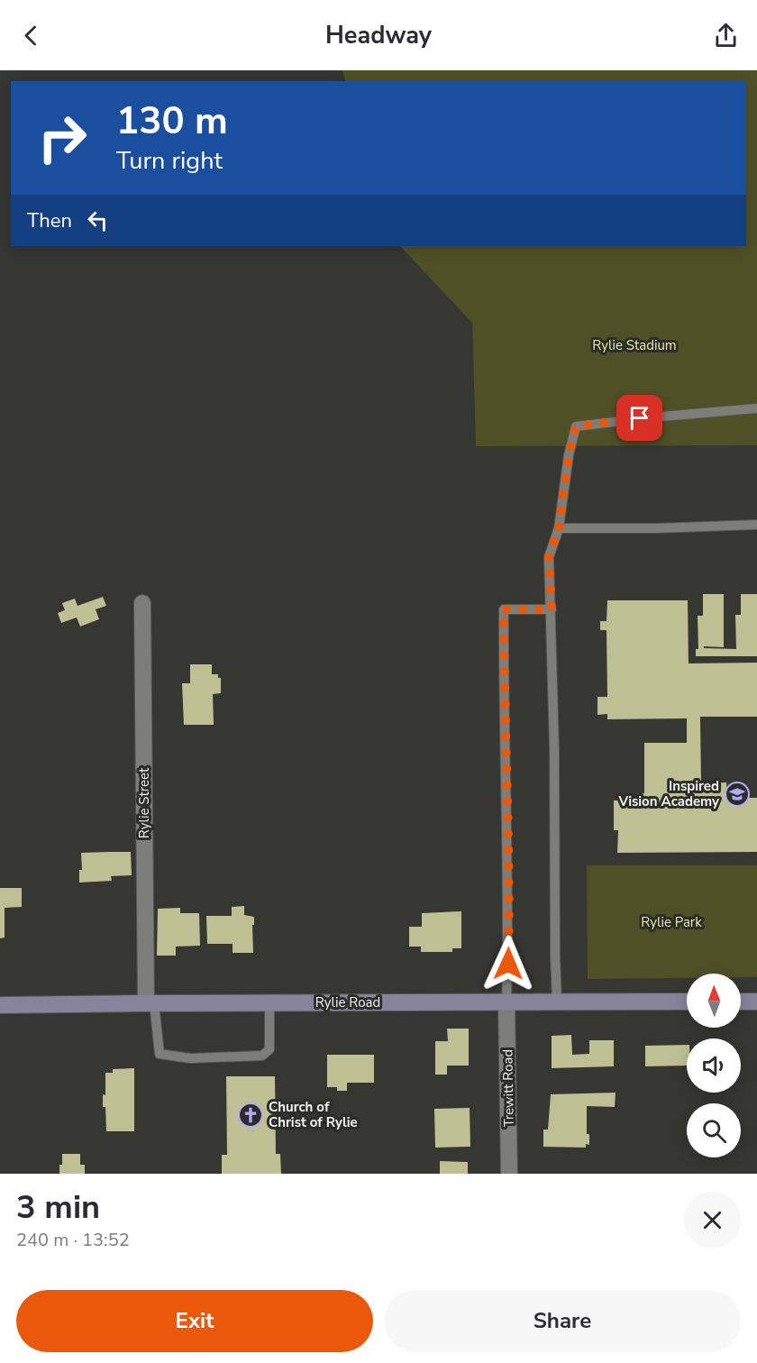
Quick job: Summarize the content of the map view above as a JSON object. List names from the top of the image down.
{
  "streets": {
    "street": ["Rylie Street", "Rylie Road", "Trewitt Road"]
  },
  "crossings": [
    ["Rylie Street", "Rylie Road"],
    ["Rylie Road", "Trewitt Road"]
  ],
  "parks": ["Rylie Stadium", "Rylie Park"],
  "places": {
    "school or university": ["Inspired Vision Academy"],
    "church": ["Church of Christ of Rylie"]
  },
  "north": "top",
  "page": {
    "header": "Headway",
    "turn": ["130 m", "Turn right"],
    "then": "Then",
    "heading": ["3 min", "240 m · 13:52"],
    "buttons": ["Exit", "Share"]
  }
}
